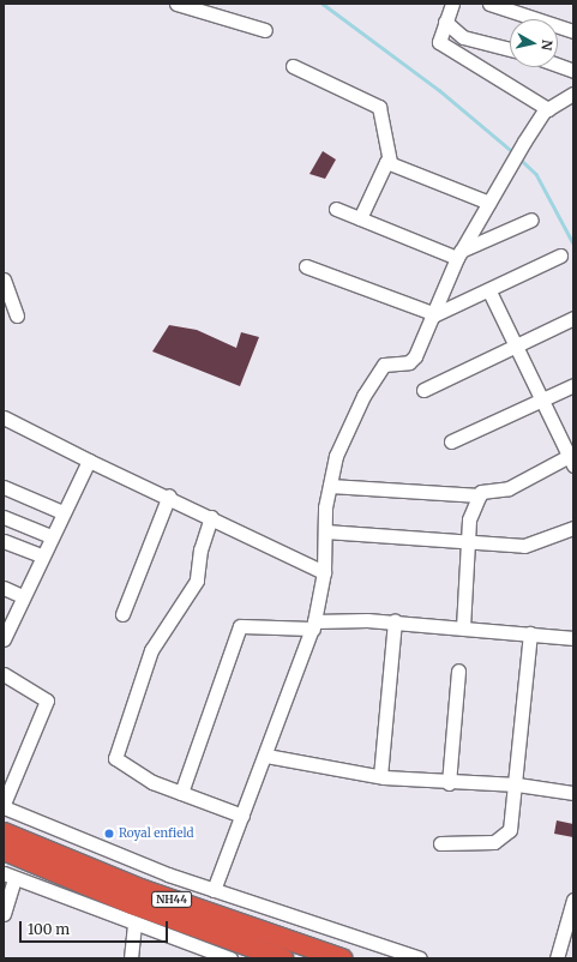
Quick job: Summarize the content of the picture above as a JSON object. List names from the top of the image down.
{
  "streets": {
    "highway": ["NH44"]
  },
  "places": ["Royal enfield"],
  "scale_bar": "100 m",
  "north": "right"
}
